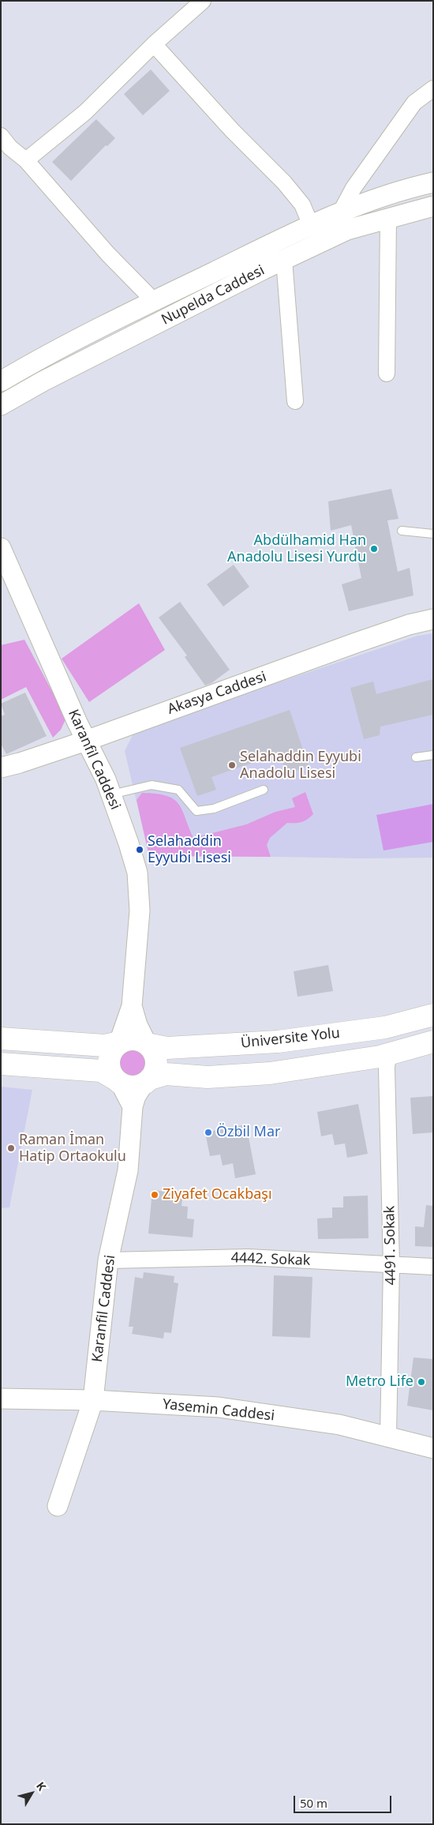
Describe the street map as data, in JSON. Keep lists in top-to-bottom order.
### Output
{
  "streets": {
    "main road": ["Üniversite Yolu"],
    "street": [
      "Nupelda Caddesi",
      "Akasya Caddesi",
      "Karanfil Caddesi",
      "4491. Sokak",
      "4442. Sokak",
      "Yasemin Caddesi"
    ]
  },
  "crossings": [
    ["Akasya Caddesi", "Karanfil Caddesi"],
    ["Karanfil Caddesi", "4442. Sokak"],
    ["Karanfil Caddesi", "Yasemin Caddesi"],
    ["4491. Sokak", "4442. Sokak"],
    ["4491. Sokak", "Yasemin Caddesi"]
  ],
  "places": [
    "Abdülhamid Han Anadolu Lisesi Yurdu",
    "Selahaddin Eyyubi Anadolu Lisesi",
    "Selahaddin Eyyubi Lisesi",
    "Özbil Mar",
    "Raman İman Hatip Ortaokulu",
    "Ziyafet Ocakbaşı",
    "Metro Life"
  ],
  "scale_bar": "50 m",
  "north": "top right"
}
